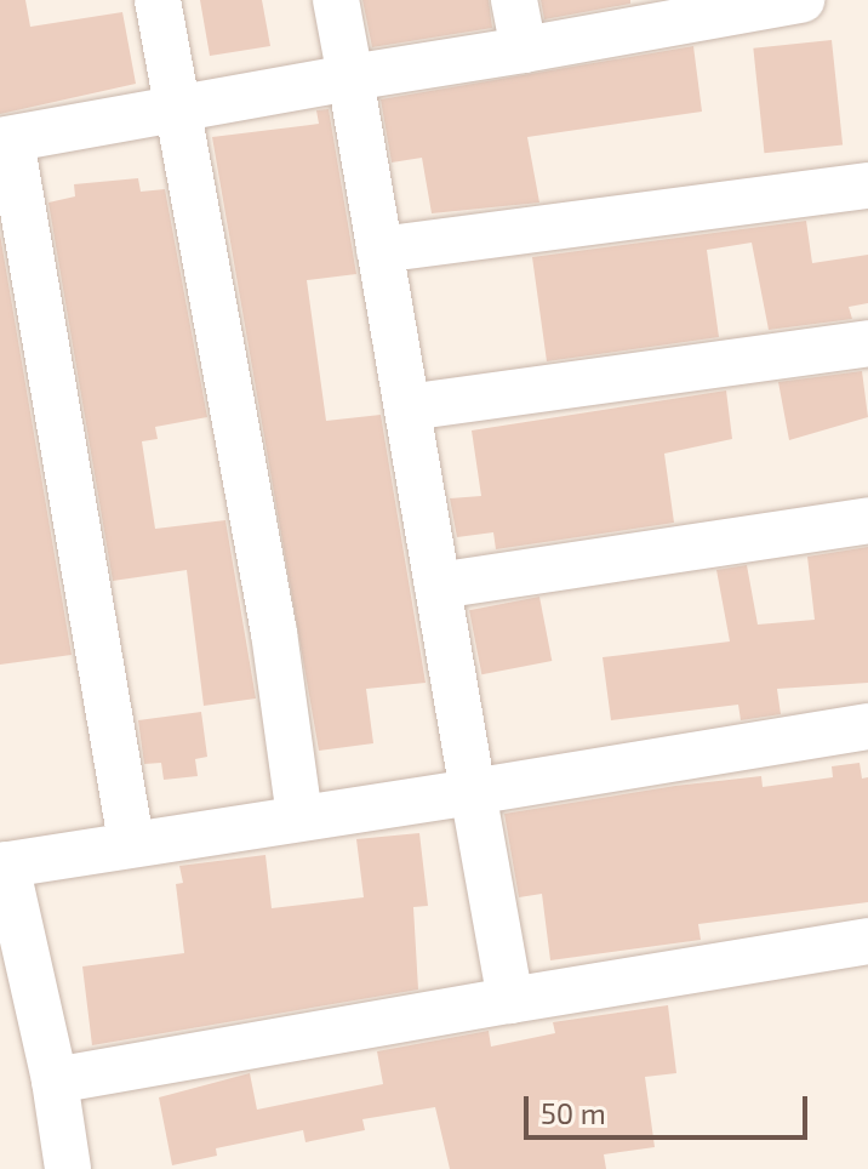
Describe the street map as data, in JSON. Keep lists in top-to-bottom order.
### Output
{
  "scale_bar": "50 m"
}
